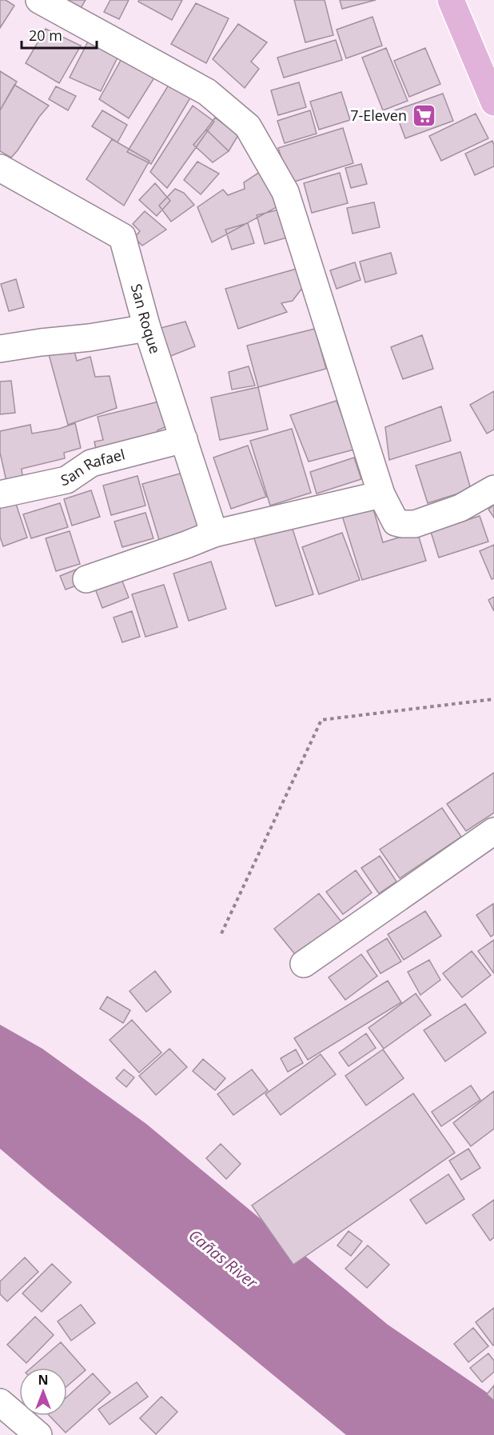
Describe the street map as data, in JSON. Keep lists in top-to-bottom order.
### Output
{
  "streets": {
    "street": ["San Roque", "San Rafael"]
  },
  "crossings": [
    ["San Roque", "San Rafael"]
  ],
  "water": ["Cañas River"],
  "places": {
    "supermarket": ["7-Eleven"]
  },
  "scale_bar": "20 m",
  "north": "top"
}
